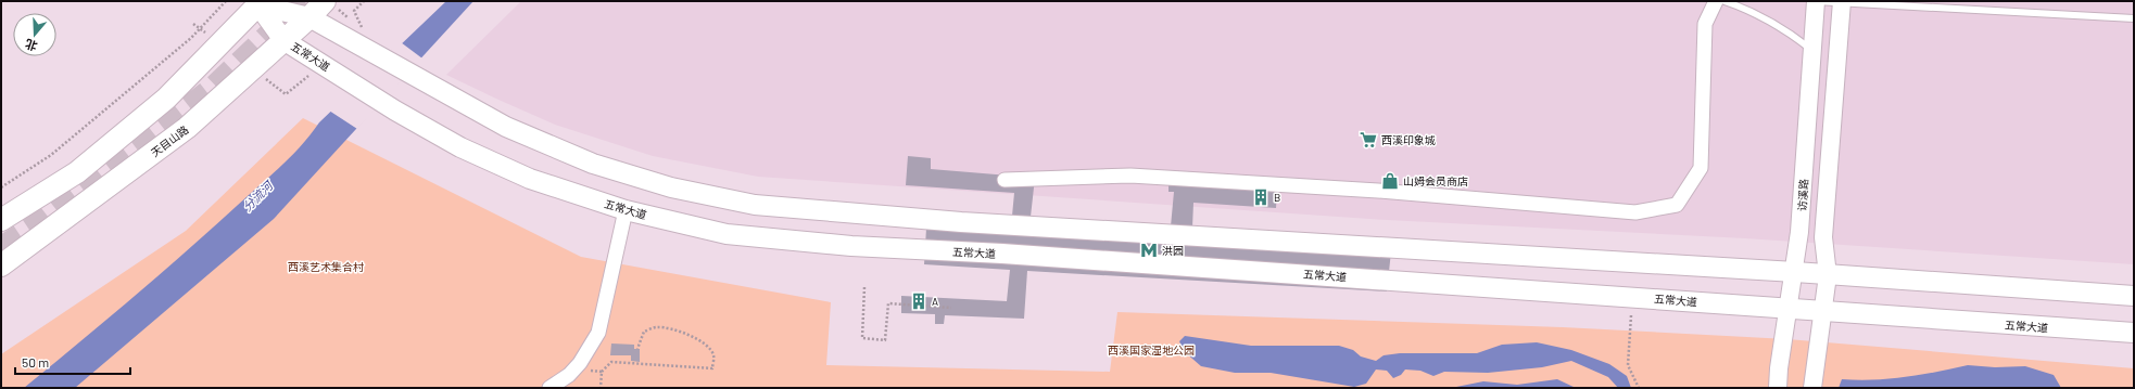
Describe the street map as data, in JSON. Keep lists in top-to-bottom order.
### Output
{
  "streets": {
    "main road": ["五常大道", "天目山路"],
    "street": ["访溪路"]
  },
  "crossings": [
    ["五常大道", "天目山路"],
    ["五常大道", "访溪路"]
  ],
  "water": ["分流河"],
  "parks": ["西溪艺术集合村", "西溪国家湿地公园"],
  "places": {
    "supermarket": ["西溪印象城"],
    "shop": ["山姆会员商店"],
    "building": ["B", "A"],
    "metro station": ["洪园"]
  },
  "scale_bar": "50 m",
  "north": "bottom"
}
